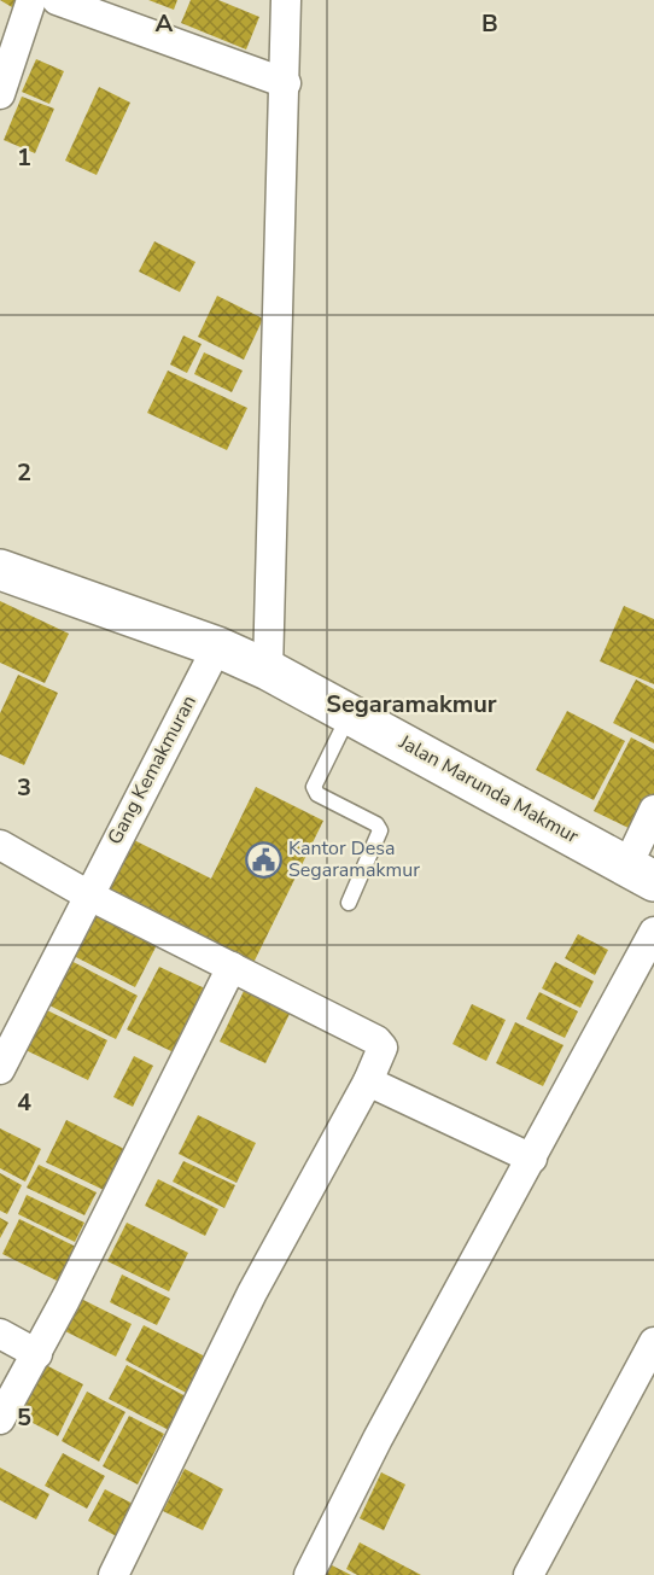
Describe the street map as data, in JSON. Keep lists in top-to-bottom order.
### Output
{
  "streets": {
    "main road": ["Jalan Marunda Makmur"],
    "street": ["Gang Kemakmuran"]
  },
  "crossings": [
    ["Gang Kemakmuran", "Jalan Marunda Makmur"]
  ],
  "districts": ["Segaramakmur"],
  "places": {
    "public building": ["Kantor Desa Segaramakmur"]
  },
  "grid": {
    "columns": ["A", "B"],
    "rows": [
      "1",
      "2",
      "3",
      "4",
      "5"
    ]
  }
}
